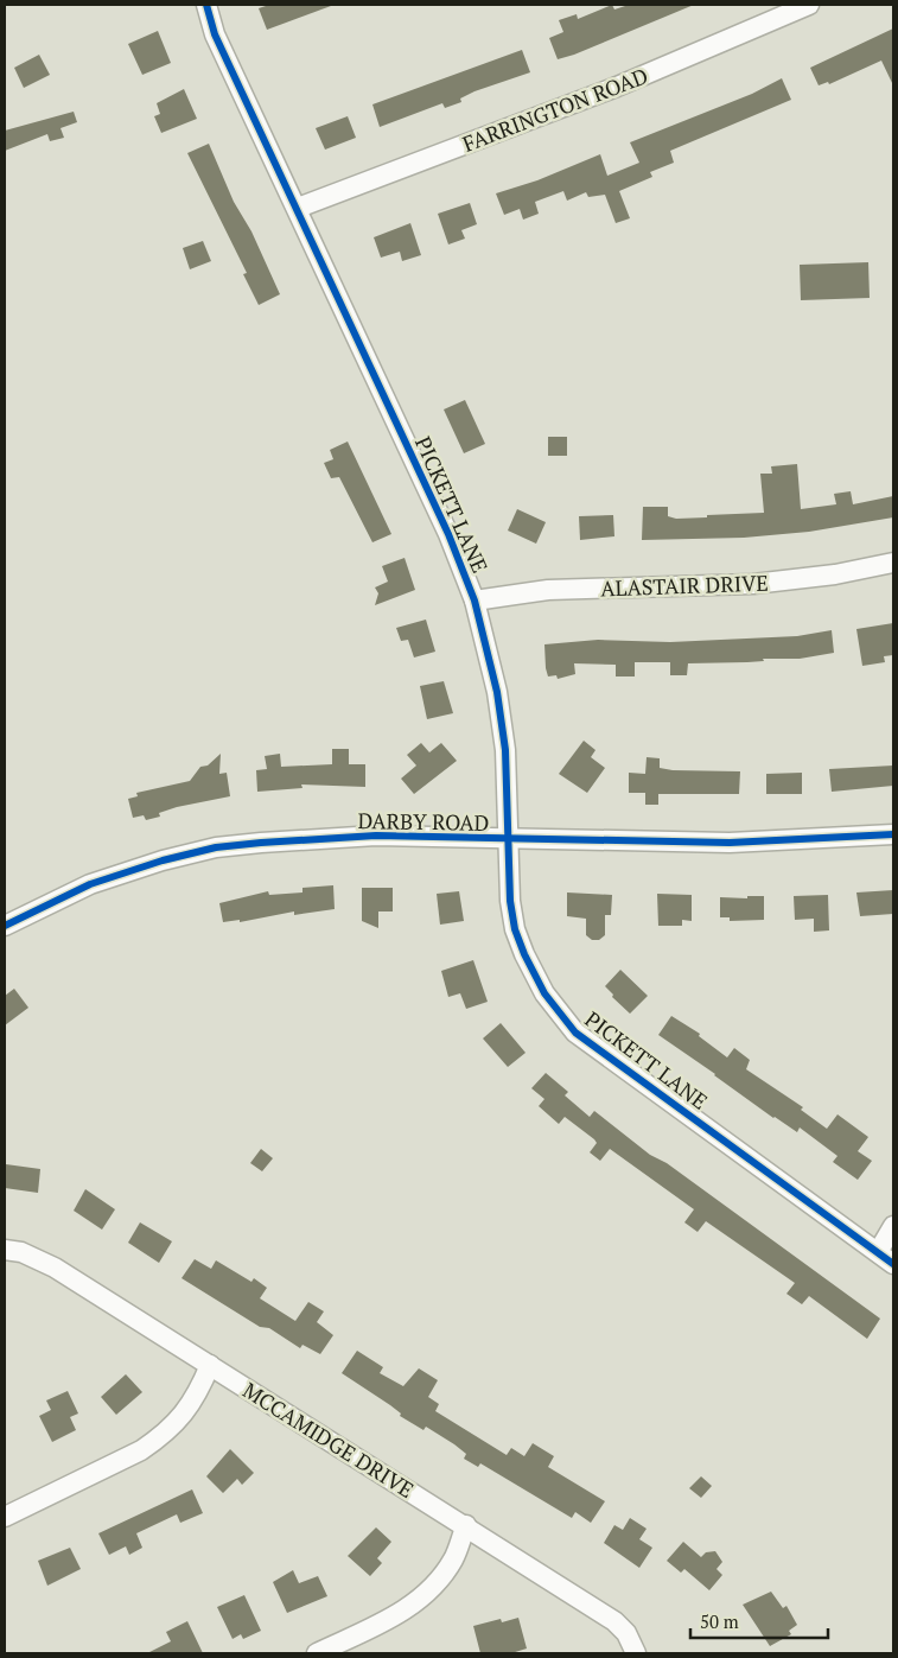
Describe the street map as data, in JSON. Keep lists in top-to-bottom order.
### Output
{
  "streets": {
    "street": [
      "FARRINGTON ROAD",
      "PICKETT LANE",
      "ALASTAIR DRIVE",
      "DARBY ROAD",
      "MCCAMIDGE DRIVE"
    ]
  },
  "crossings": [
    ["FARRINGTON ROAD", "PICKETT LANE"],
    ["PICKETT LANE", "ALASTAIR DRIVE"],
    ["PICKETT LANE", "DARBY ROAD"]
  ],
  "scale_bar": "50 m"
}
